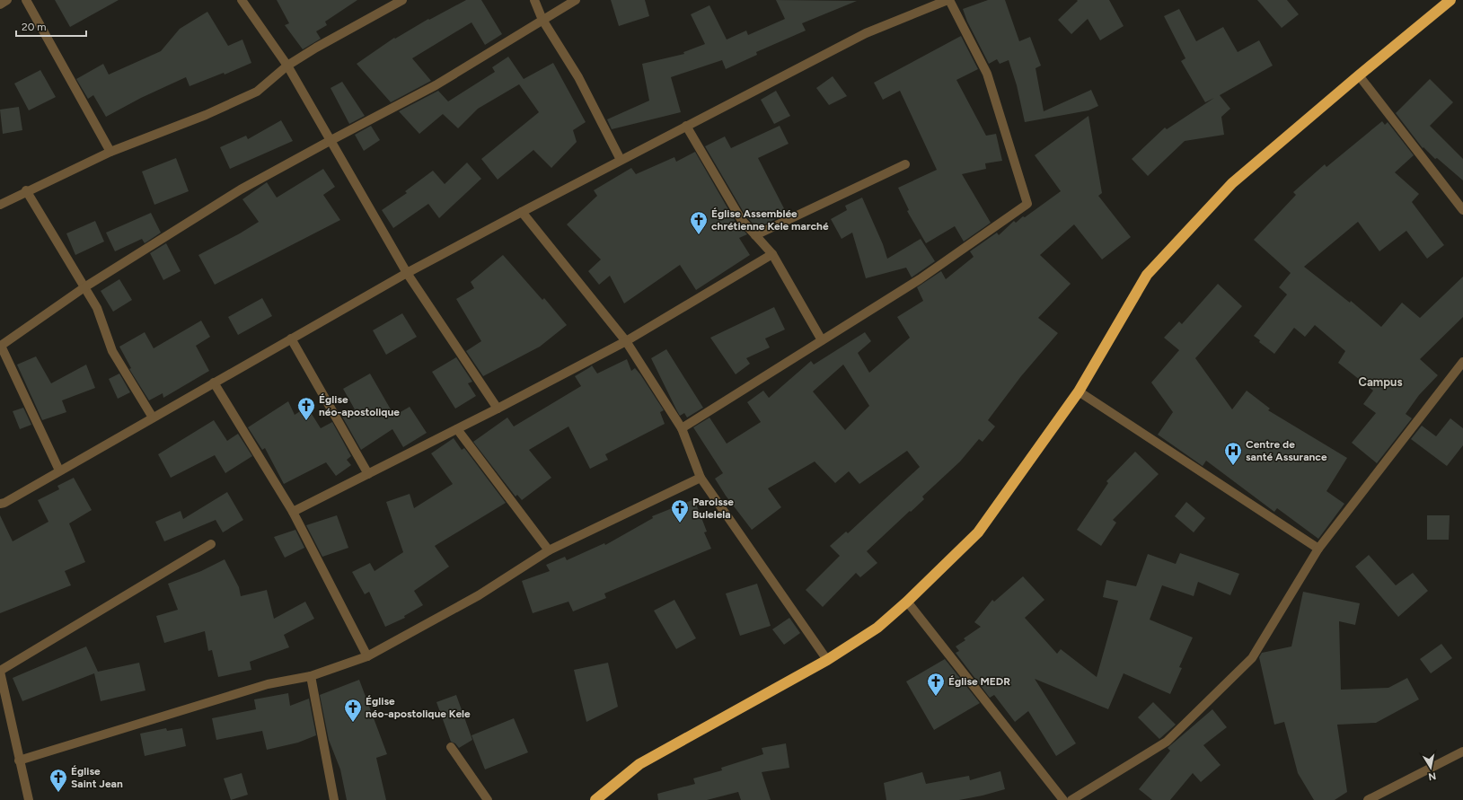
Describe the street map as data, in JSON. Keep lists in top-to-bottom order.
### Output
{
  "districts": ["Campus"],
  "places": {
    "church": [
      "Église Assemblée chrétienne Kele marché",
      "Église néo-apostolique",
      "Paroisse Bulelela",
      "Église MEDR",
      "Église néo-apostolique Kele",
      "Église Saint Jean"
    ],
    "hospital": ["Centre de santé Assurance"]
  },
  "scale_bar": "20 m",
  "north": "bottom"
}
